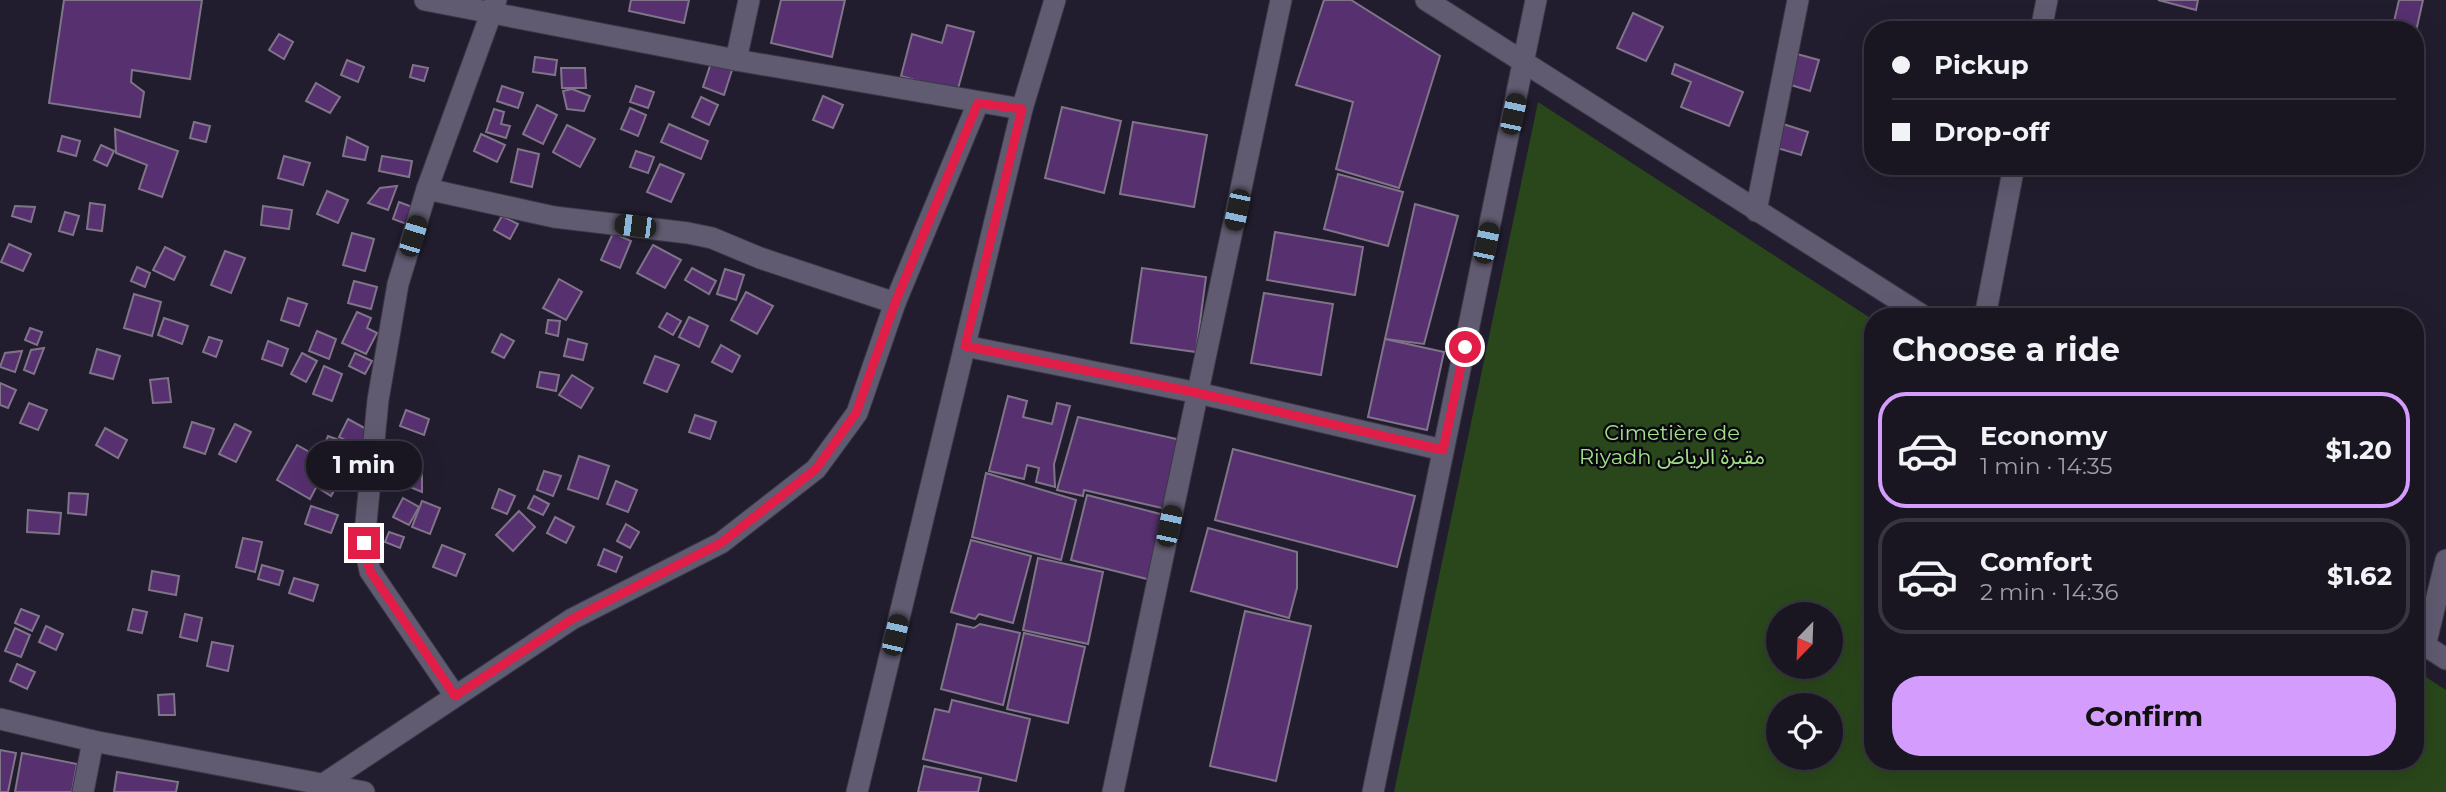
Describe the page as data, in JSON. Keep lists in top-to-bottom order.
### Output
{
  "parks": ["Cimetière de Riyadh مقبرة الرياض"],
  "north": "bottom left",
  "page": {
    "banner": ["Pickup", "Drop-off"],
    "heading": "Choose a ride",
    "list": [
      {
        "name": "Economy",
        "note": "1 min · 14:35",
        "value": "$1.20"
      },
      {
        "name": "Comfort",
        "note": "2 min · 14:36",
        "value": "$1.62"
      }
    ],
    "bubble": "1 min",
    "buttons": "Confirm"
  }
}
